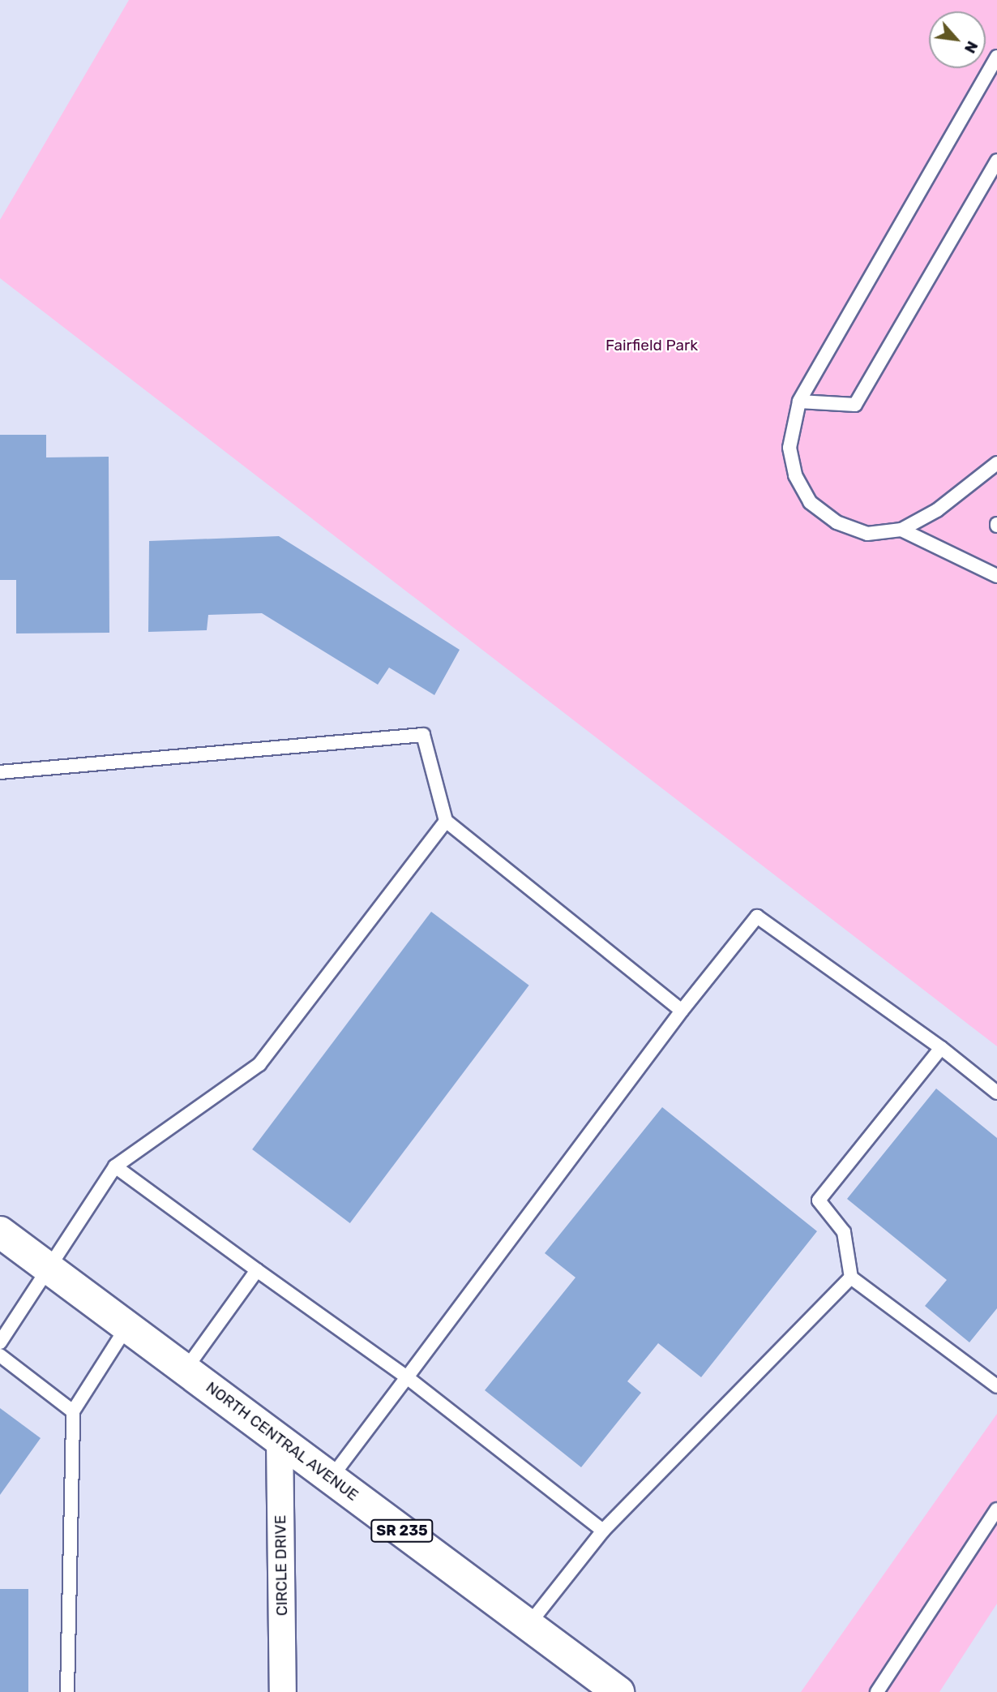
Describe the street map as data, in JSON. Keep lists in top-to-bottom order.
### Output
{
  "streets": {
    "main road": ["NORTH CENTRAL AVENUE", "SR 235"],
    "street": ["CIRCLE DRIVE"]
  },
  "crossings": [
    ["NORTH CENTRAL AVENUE", "CIRCLE DRIVE"]
  ],
  "parks": ["Fairfield Park"],
  "north": "bottom right"
}
